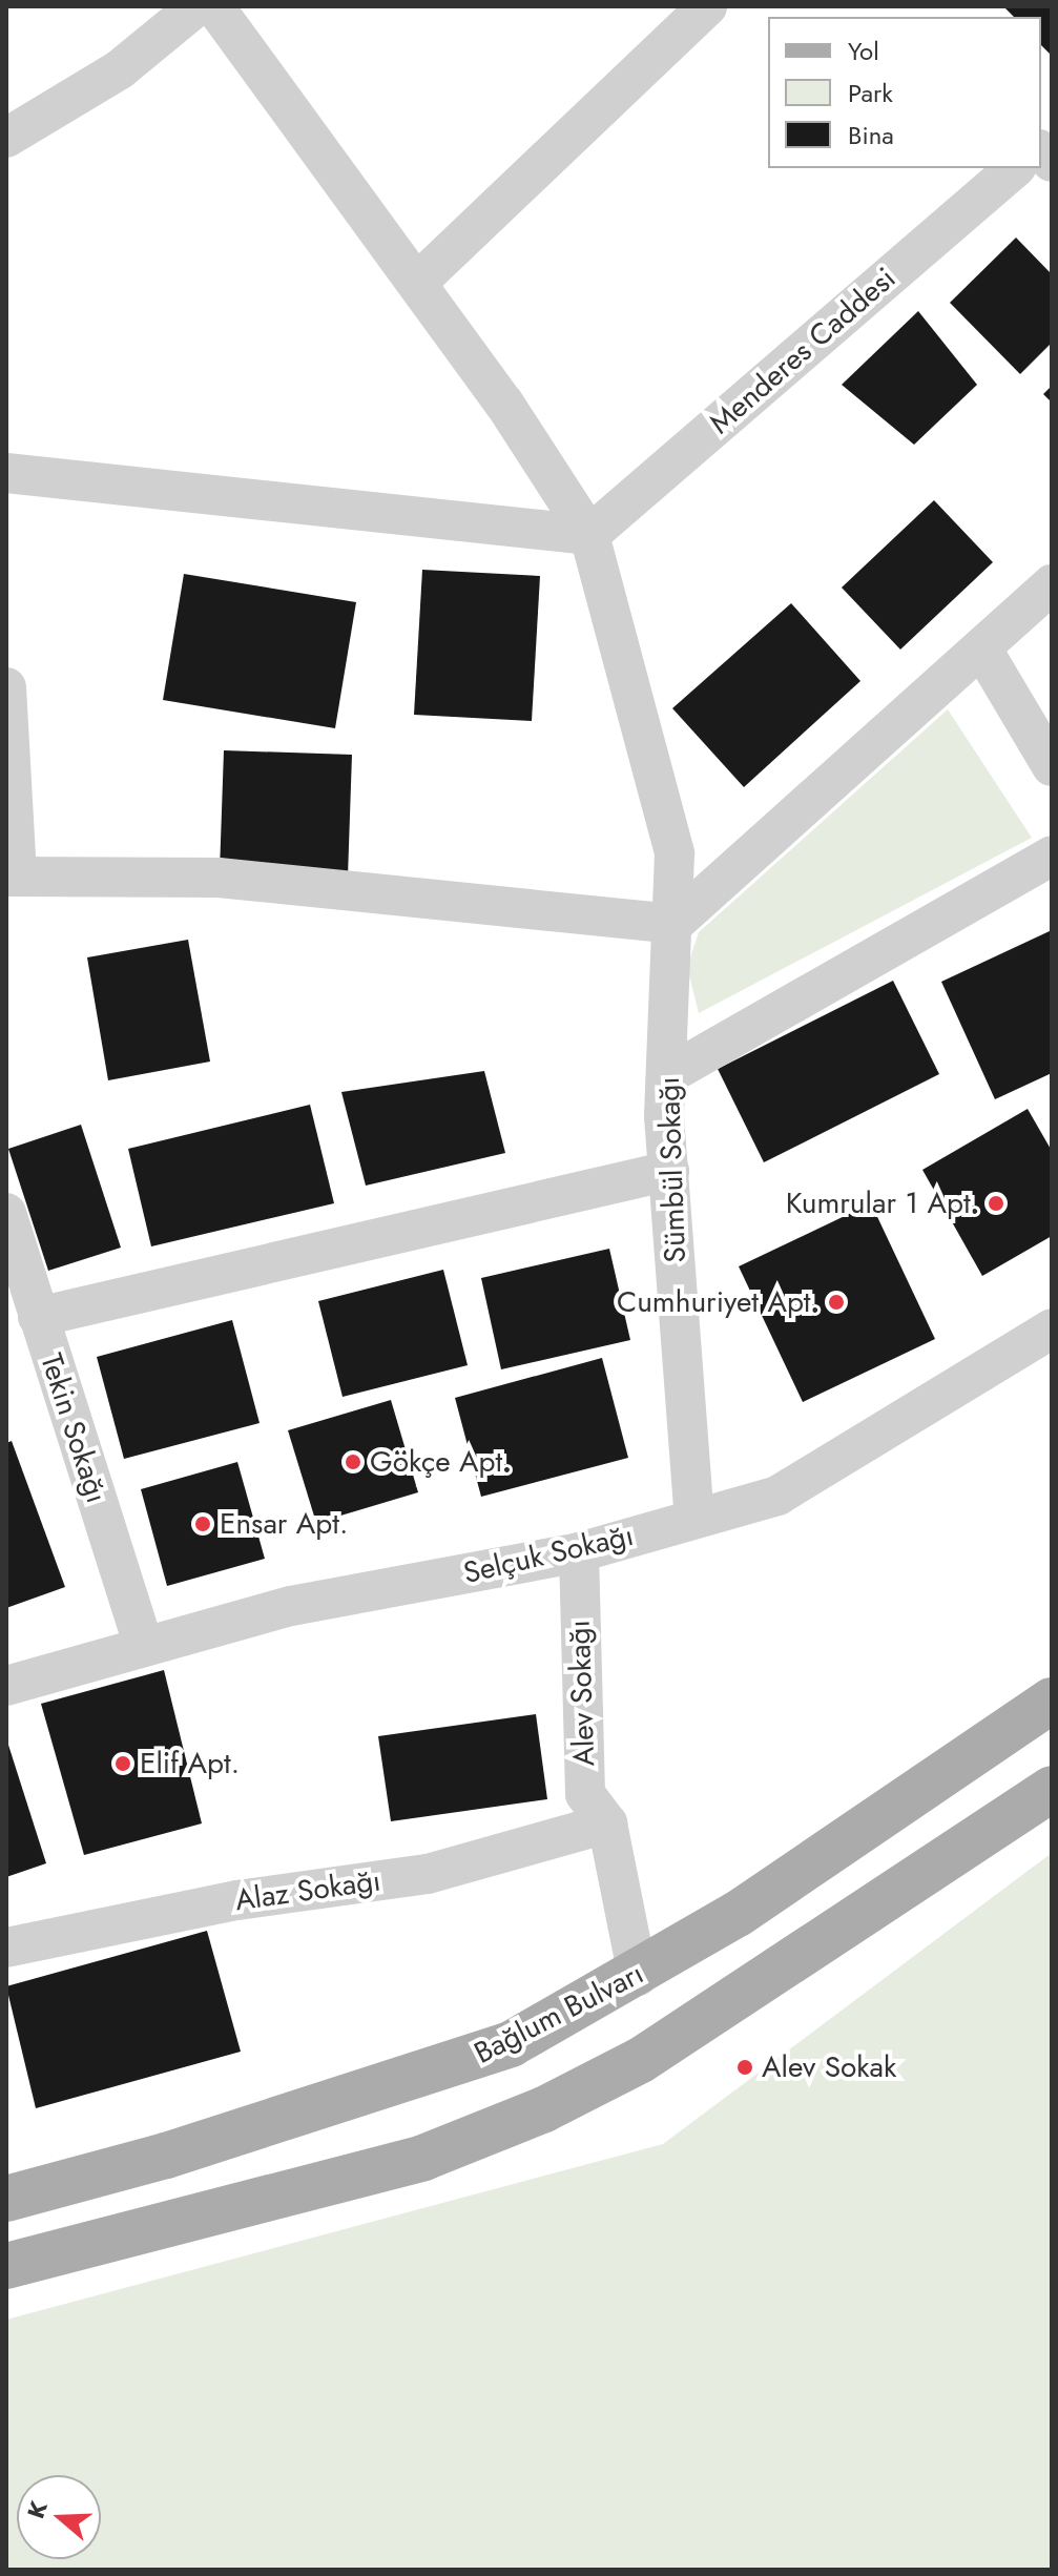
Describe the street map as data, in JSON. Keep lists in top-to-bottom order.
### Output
{
  "streets": {
    "main road": ["Bağlum Bulvarı"],
    "street": [
      "Menderes Caddesi",
      "Sümbül Sokağı",
      "Tekin Sokağı",
      "Selçuk Sokağı",
      "Alev Sokağı",
      "Alaz Sokağı"
    ]
  },
  "crossings": [
    ["Menderes Caddesi", "Sümbül Sokağı"],
    ["Sümbül Sokağı", "Selçuk Sokağı"],
    ["Tekin Sokağı", "Selçuk Sokağı"],
    ["Selçuk Sokağı", "Alev Sokağı"],
    ["Alev Sokağı", "Alaz Sokağı"],
    ["Alev Sokağı", "Bağlum Bulvarı"]
  ],
  "places": [
    "Kumrular 1 Apt.",
    "Cumhuriyet Apt.",
    "Gökçe Apt.",
    "Ensar Apt.",
    "Elif Apt.",
    "Alev Sokak"
  ],
  "legend": ["Yol", "Park", "Bina"],
  "north": "left"
}
